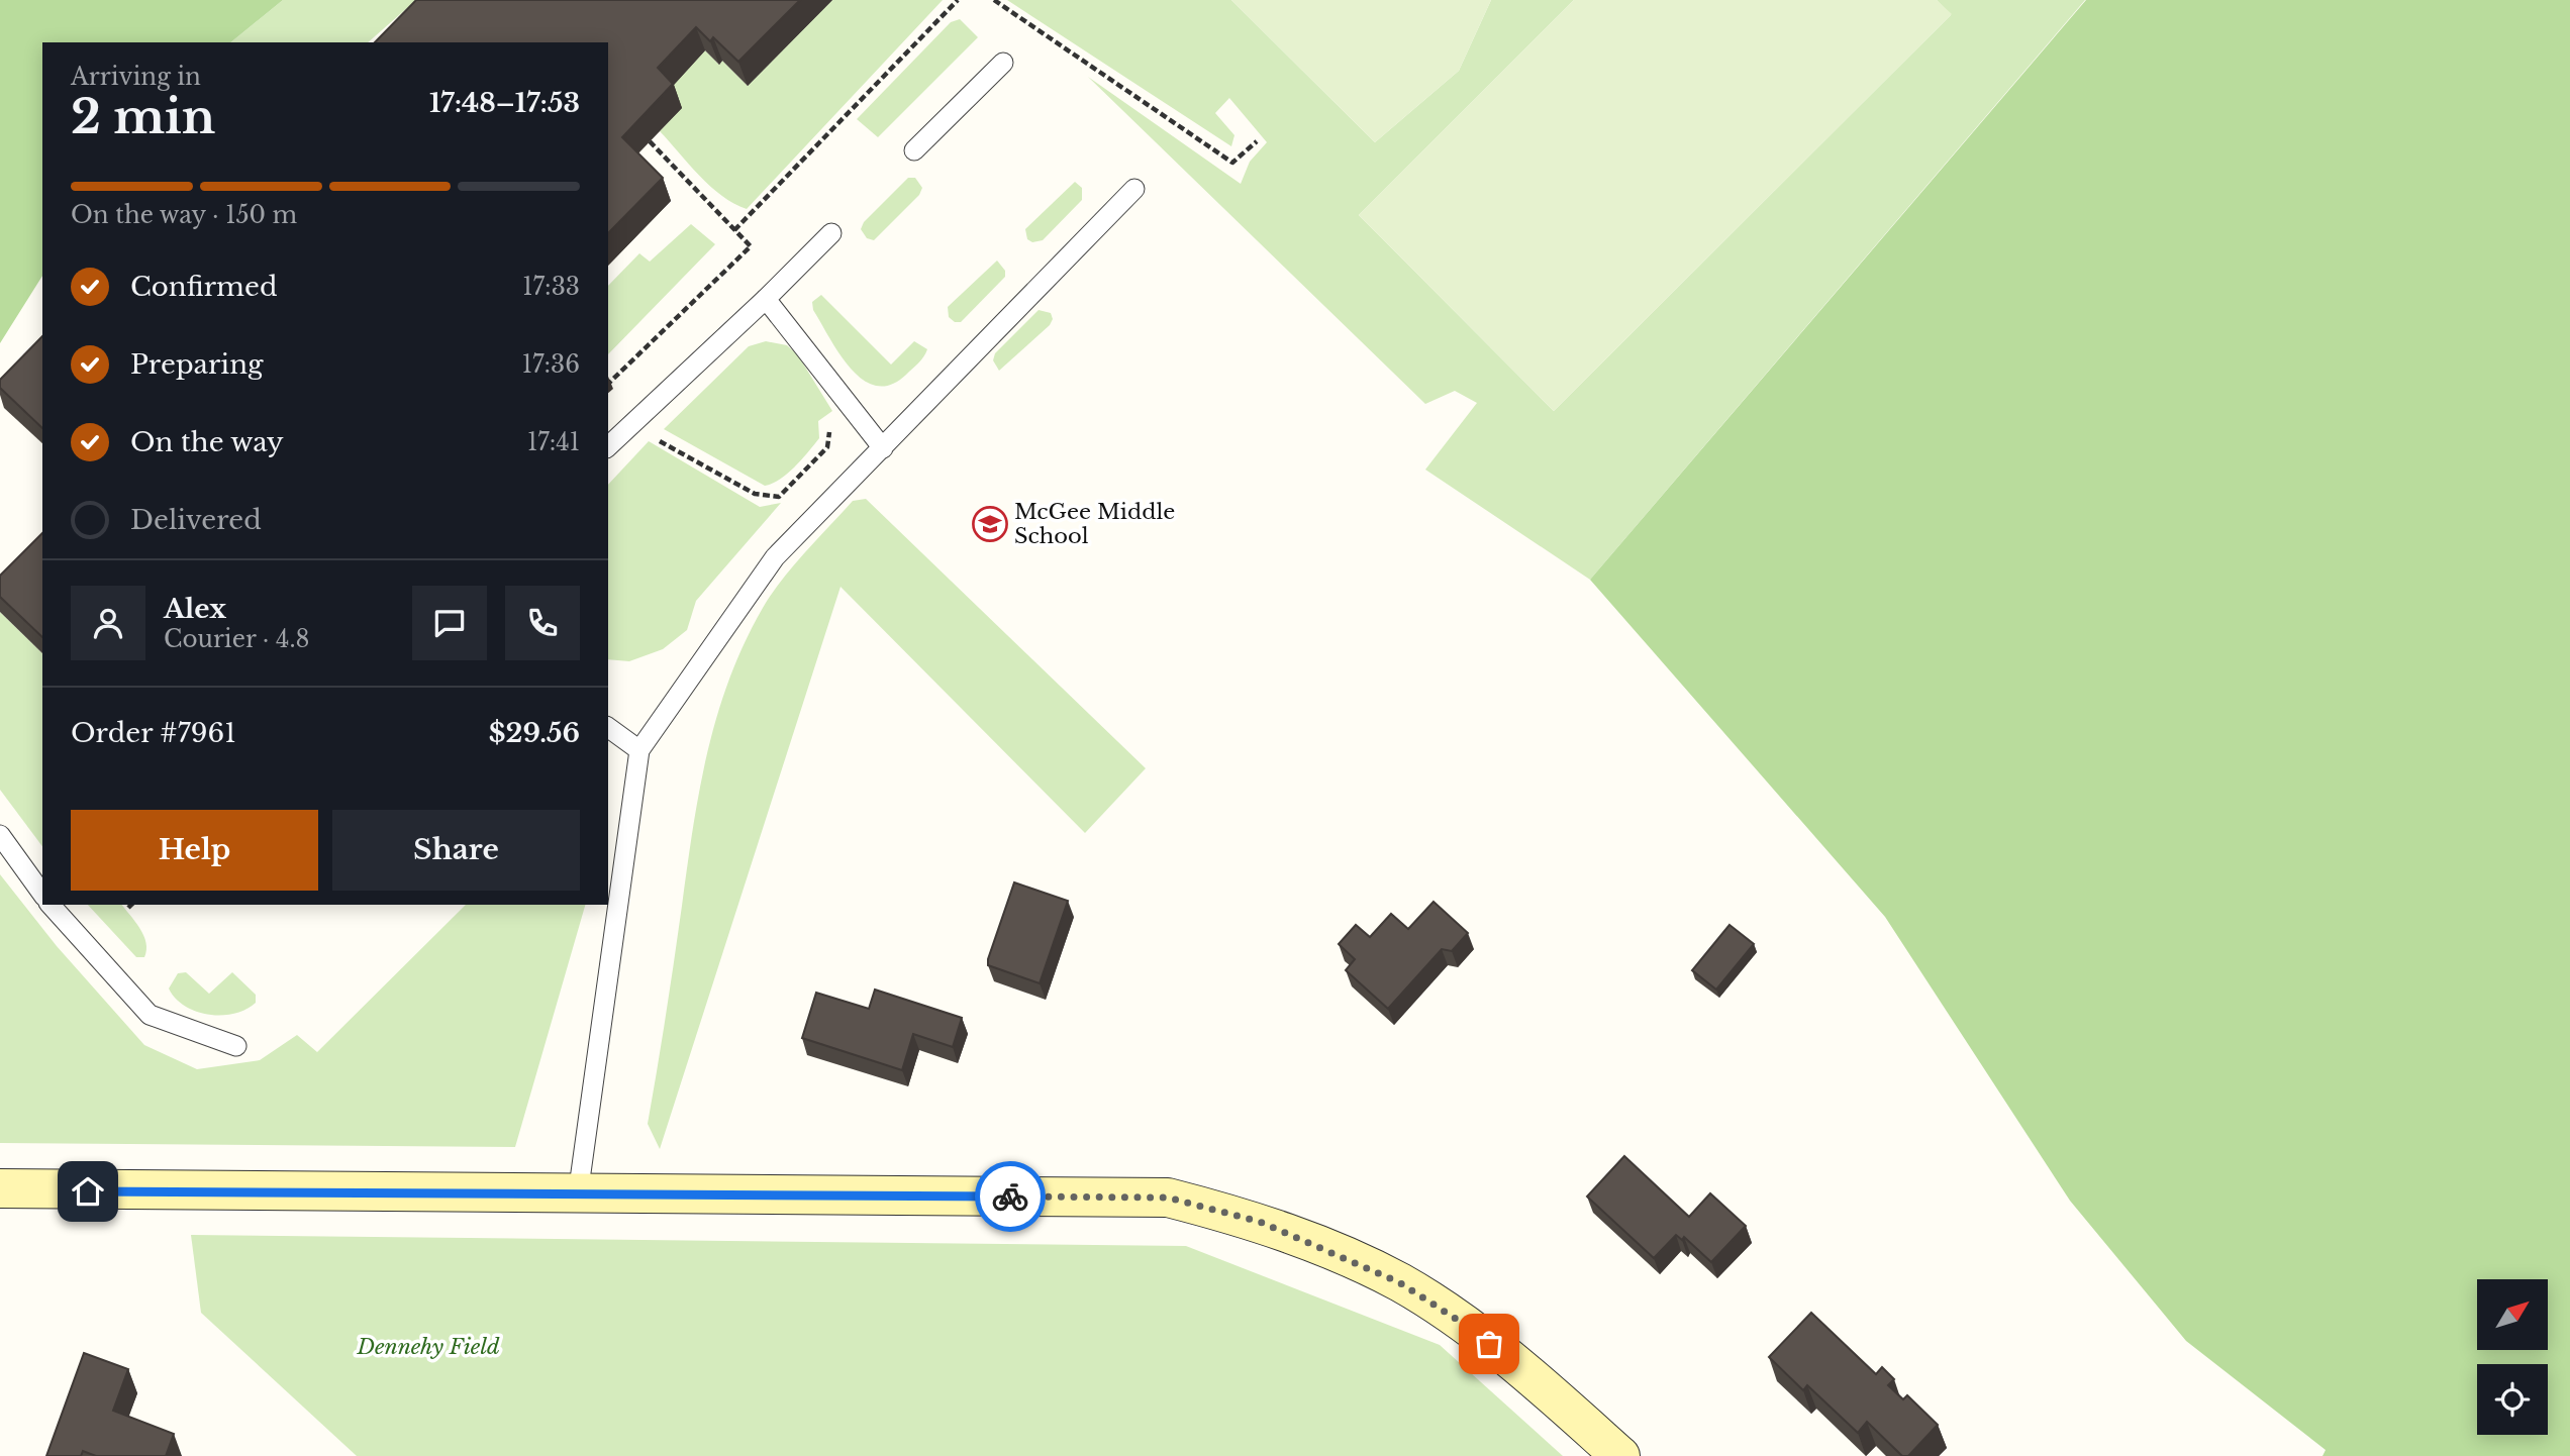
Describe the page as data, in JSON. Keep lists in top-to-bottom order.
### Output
{
  "parks": ["Dennehy Field"],
  "places": {
    "school or university": ["McGee Middle School"]
  },
  "north": "top right",
  "page": {
    "heading": ["2 min", "Arriving in", "17:48–17:53"],
    "panel": [
      "Alex",
      "Courier · 4.8",
      "Order #7961",
      "$29.56"
    ],
    "bar": "On the way · 150 m",
    "list": [
      ["Confirmed", "17:33"],
      ["Preparing", "17:36"],
      ["On the way", "17:41"],
      "Delivered"
    ],
    "buttons": ["Help", "Share"]
  }
}
